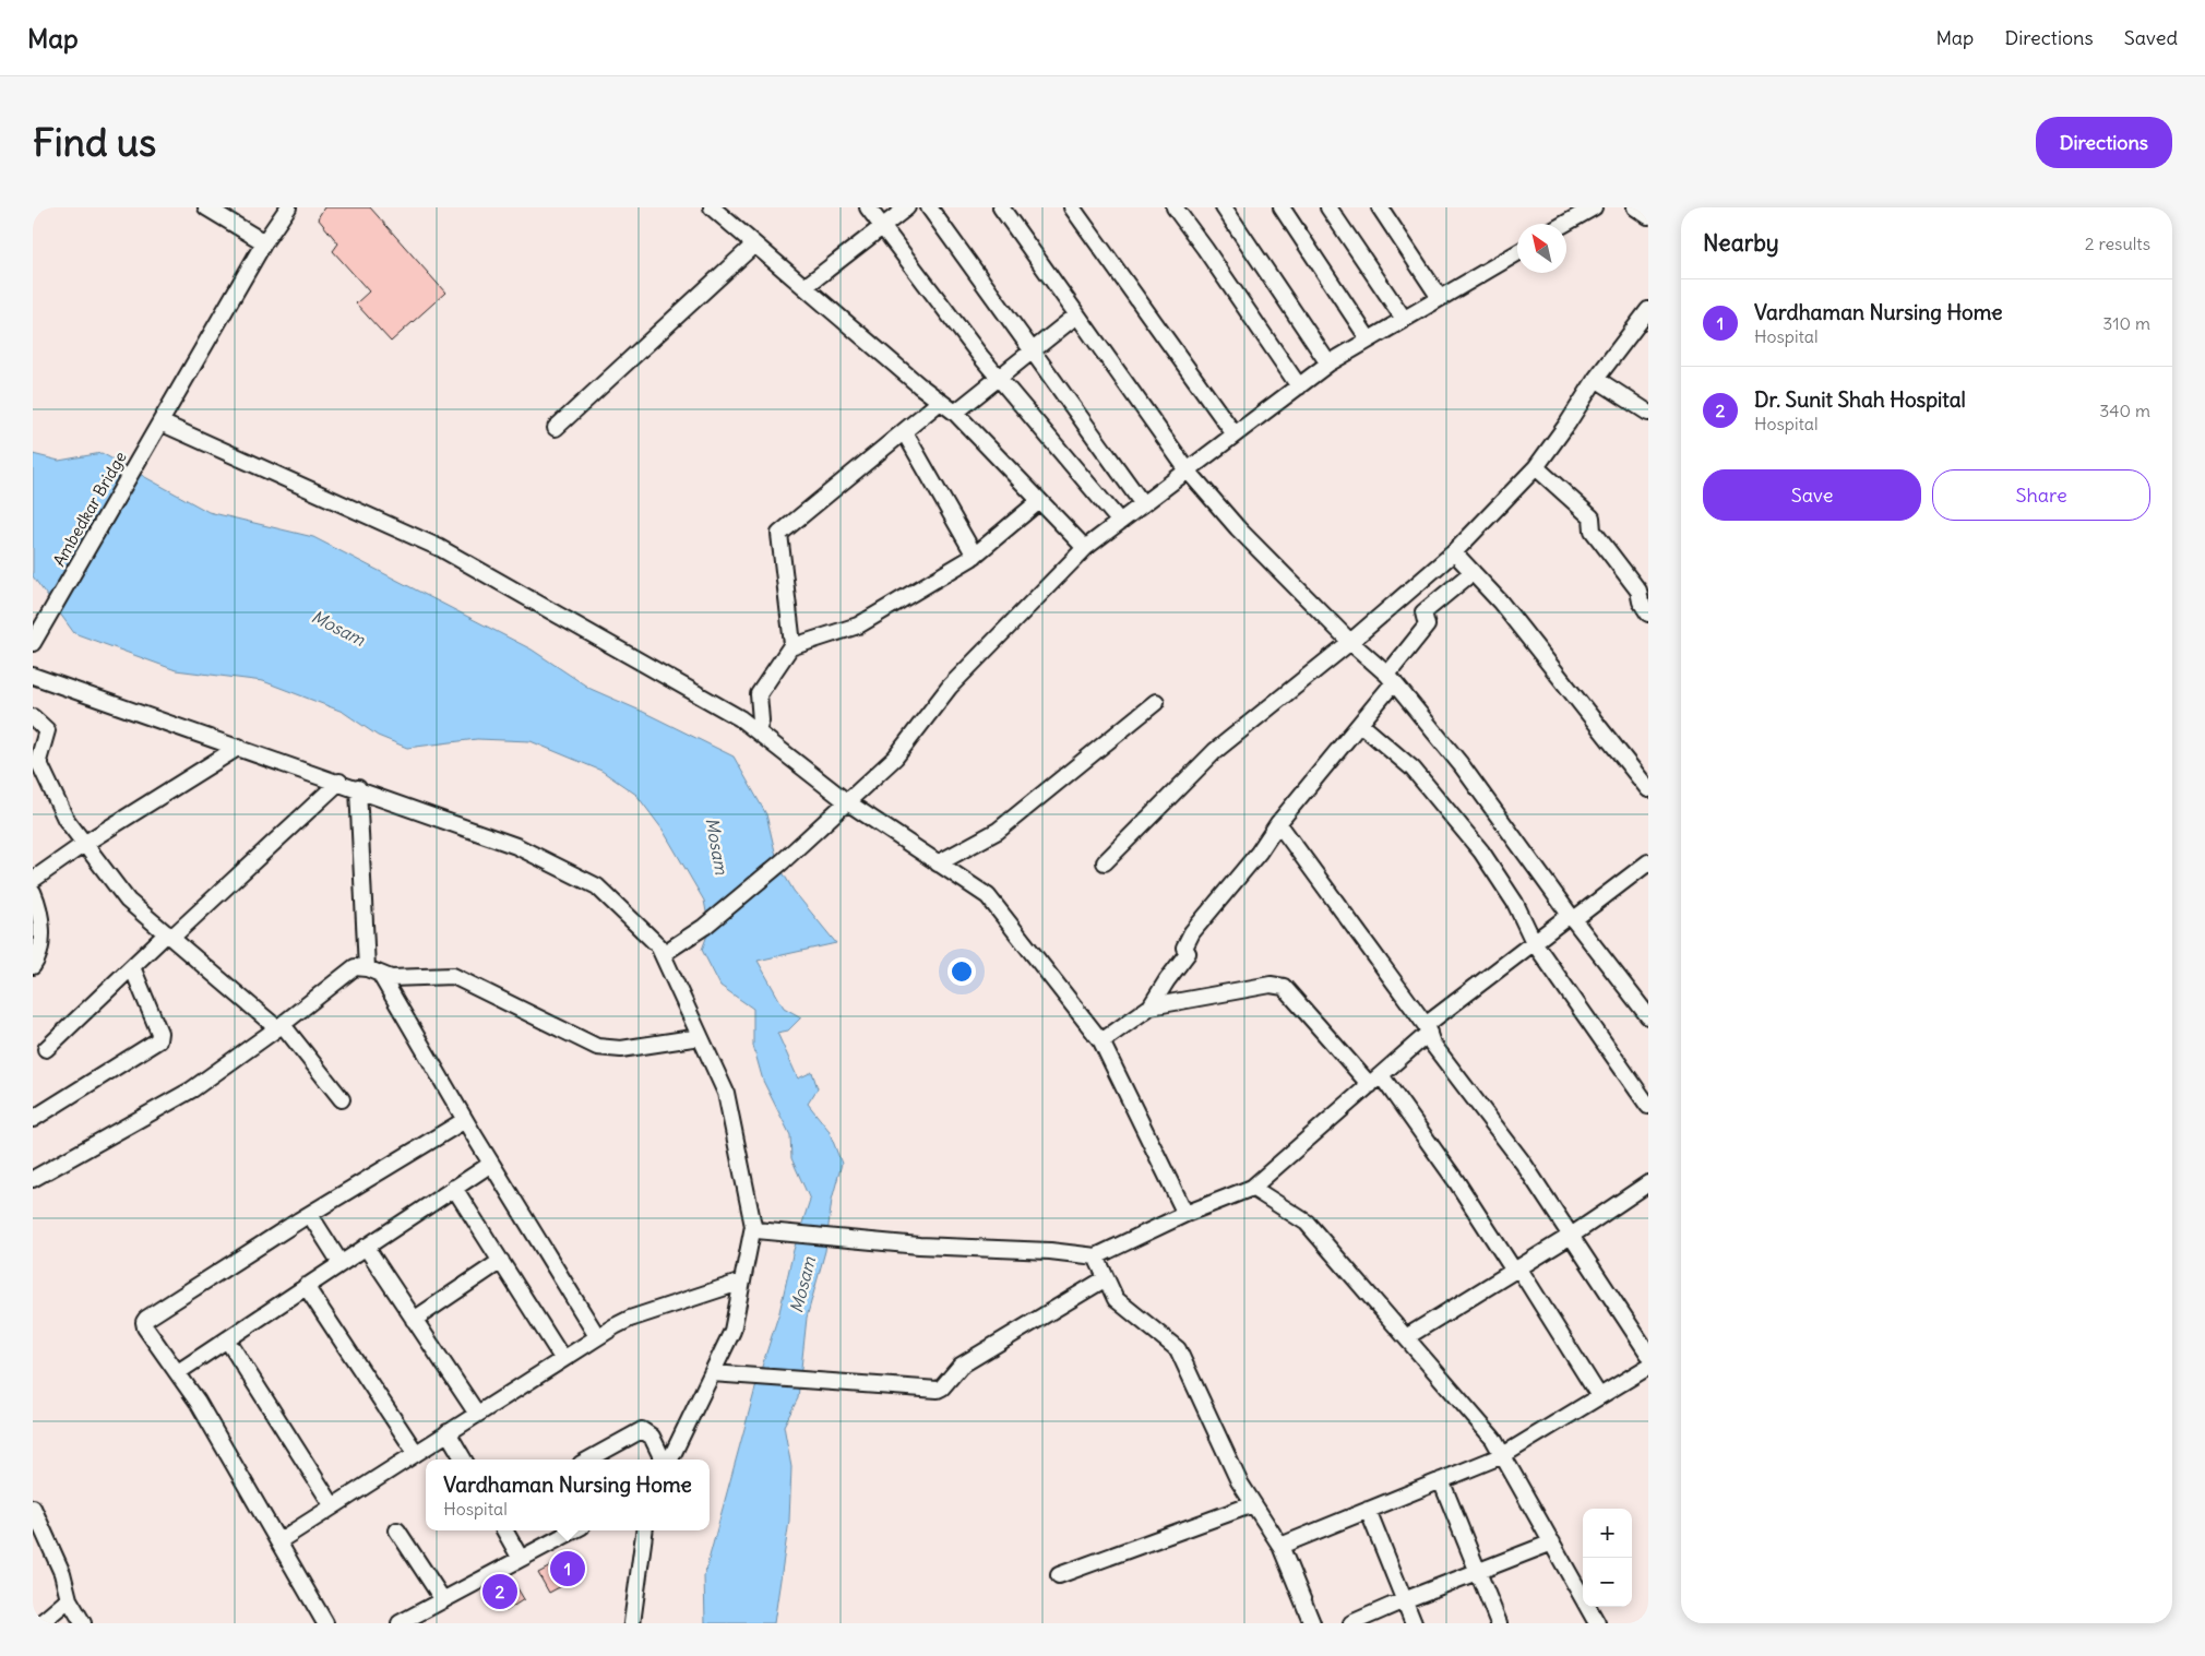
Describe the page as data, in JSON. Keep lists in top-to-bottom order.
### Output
{
  "streets": {
    "street": ["Ambedkar Bridge"]
  },
  "water": ["Mosam"],
  "north": "top left",
  "page": {
    "header": "Map",
    "nav": ["Map", "Directions", "Saved"],
    "buttons": [
      "Directions",
      ["Save", "Share"]
    ],
    "title": "Find us",
    "heading": ["Nearby", "2 results"],
    "list": [
      {
        "mark": "1",
        "name": "Vardhaman Nursing Home",
        "note": "Hospital",
        "value": "310 m"
      },
      {
        "mark": "2",
        "name": "Dr. Sunit Shah Hospital",
        "note": "Hospital",
        "value": "340 m"
      }
    ],
    "popup": ["Vardhaman Nursing Home", "Hospital"],
    "map_buttons": ["+", "−"],
    "pins": ["1", "2"]
  }
}
